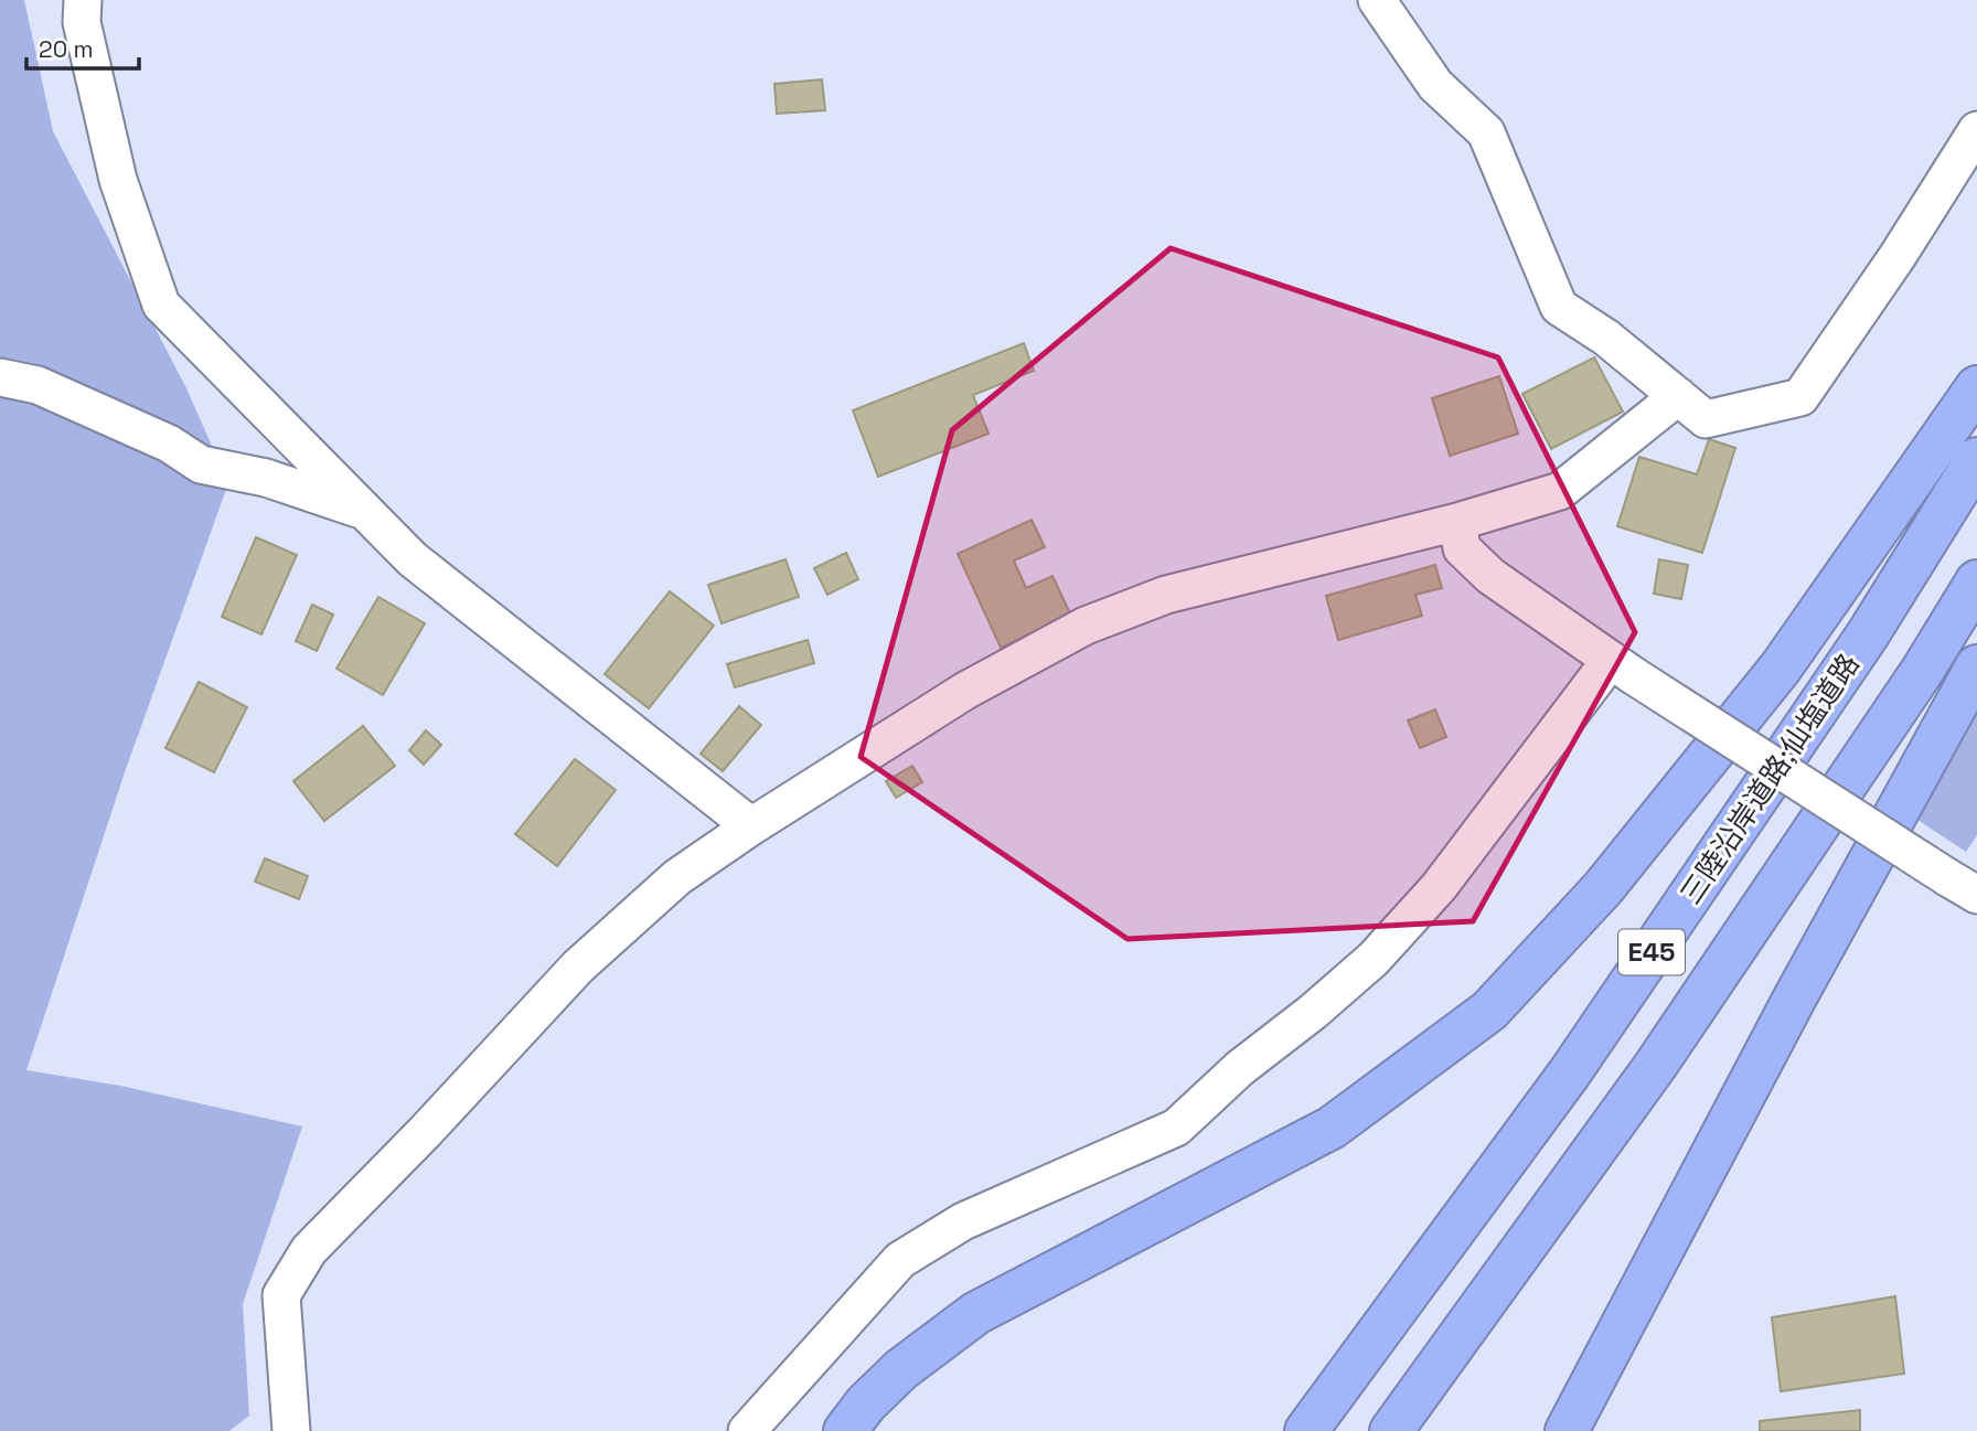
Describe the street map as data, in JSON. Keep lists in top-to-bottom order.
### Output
{
  "streets": {
    "highway": ["三陸沿岸道路;仙塩道路", "E45"]
  },
  "scale_bar": "20 m"
}
